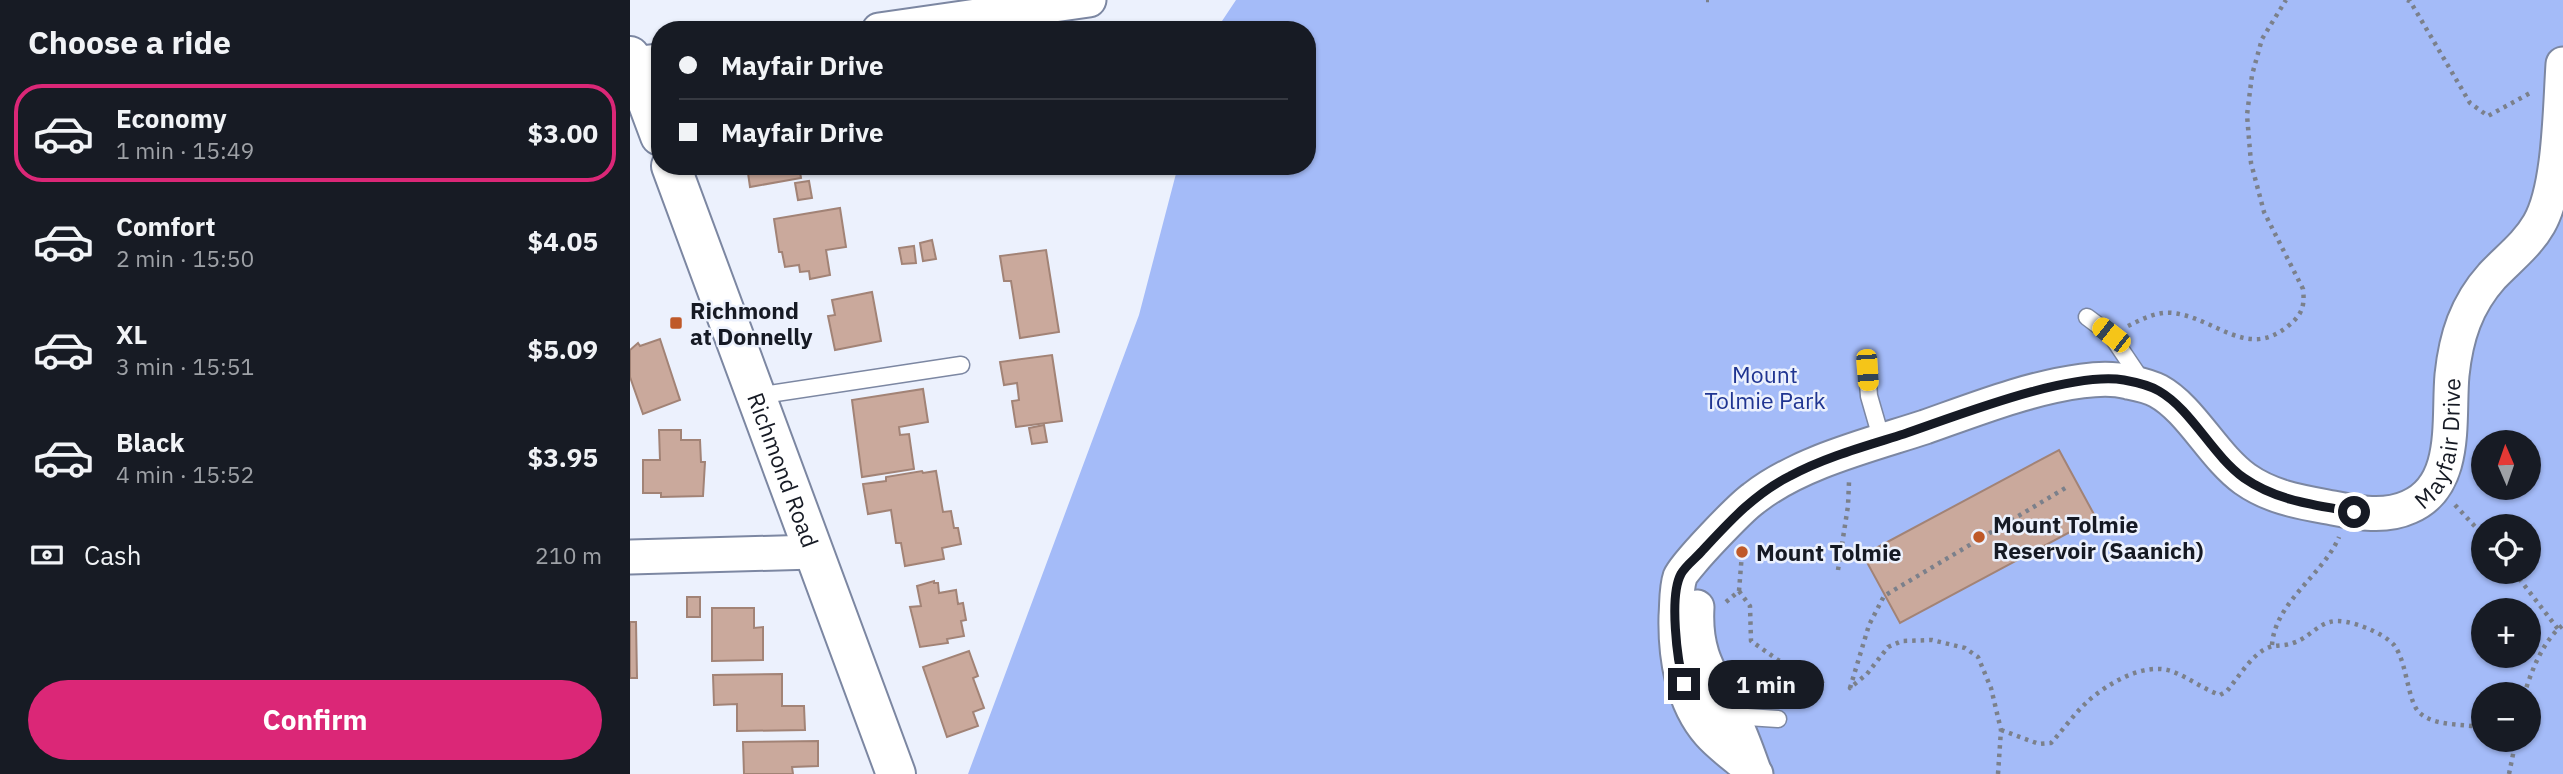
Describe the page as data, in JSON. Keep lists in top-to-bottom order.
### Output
{
  "streets": {
    "main road": ["Richmond Road"],
    "street": ["Mayfair Drive"]
  },
  "parks": ["Mount Tolmie Park"],
  "places": {
    "transit": ["Richmond at Donnelly"],
    "other": ["Mount Tolmie Reservoir (Saanich)", "Mount Tolmie"]
  },
  "north": "top",
  "page": {
    "heading": "Choose a ride",
    "banner": ["Mayfair Drive", "Mayfair Drive"],
    "list": [
      {
        "name": "Economy",
        "note": "1 min · 15:49",
        "value": "$3.00"
      },
      {
        "name": "Comfort",
        "note": "2 min · 15:50",
        "value": "$4.05"
      },
      {
        "name": "XL",
        "note": "3 min · 15:51",
        "value": "$5.09"
      },
      {
        "name": "Black",
        "note": "4 min · 15:52",
        "value": "$3.95"
      }
    ],
    "map_buttons": ["+", "−"],
    "pay": ["Cash", "210 m"],
    "bubble": "1 min",
    "buttons": "Confirm"
  }
}
